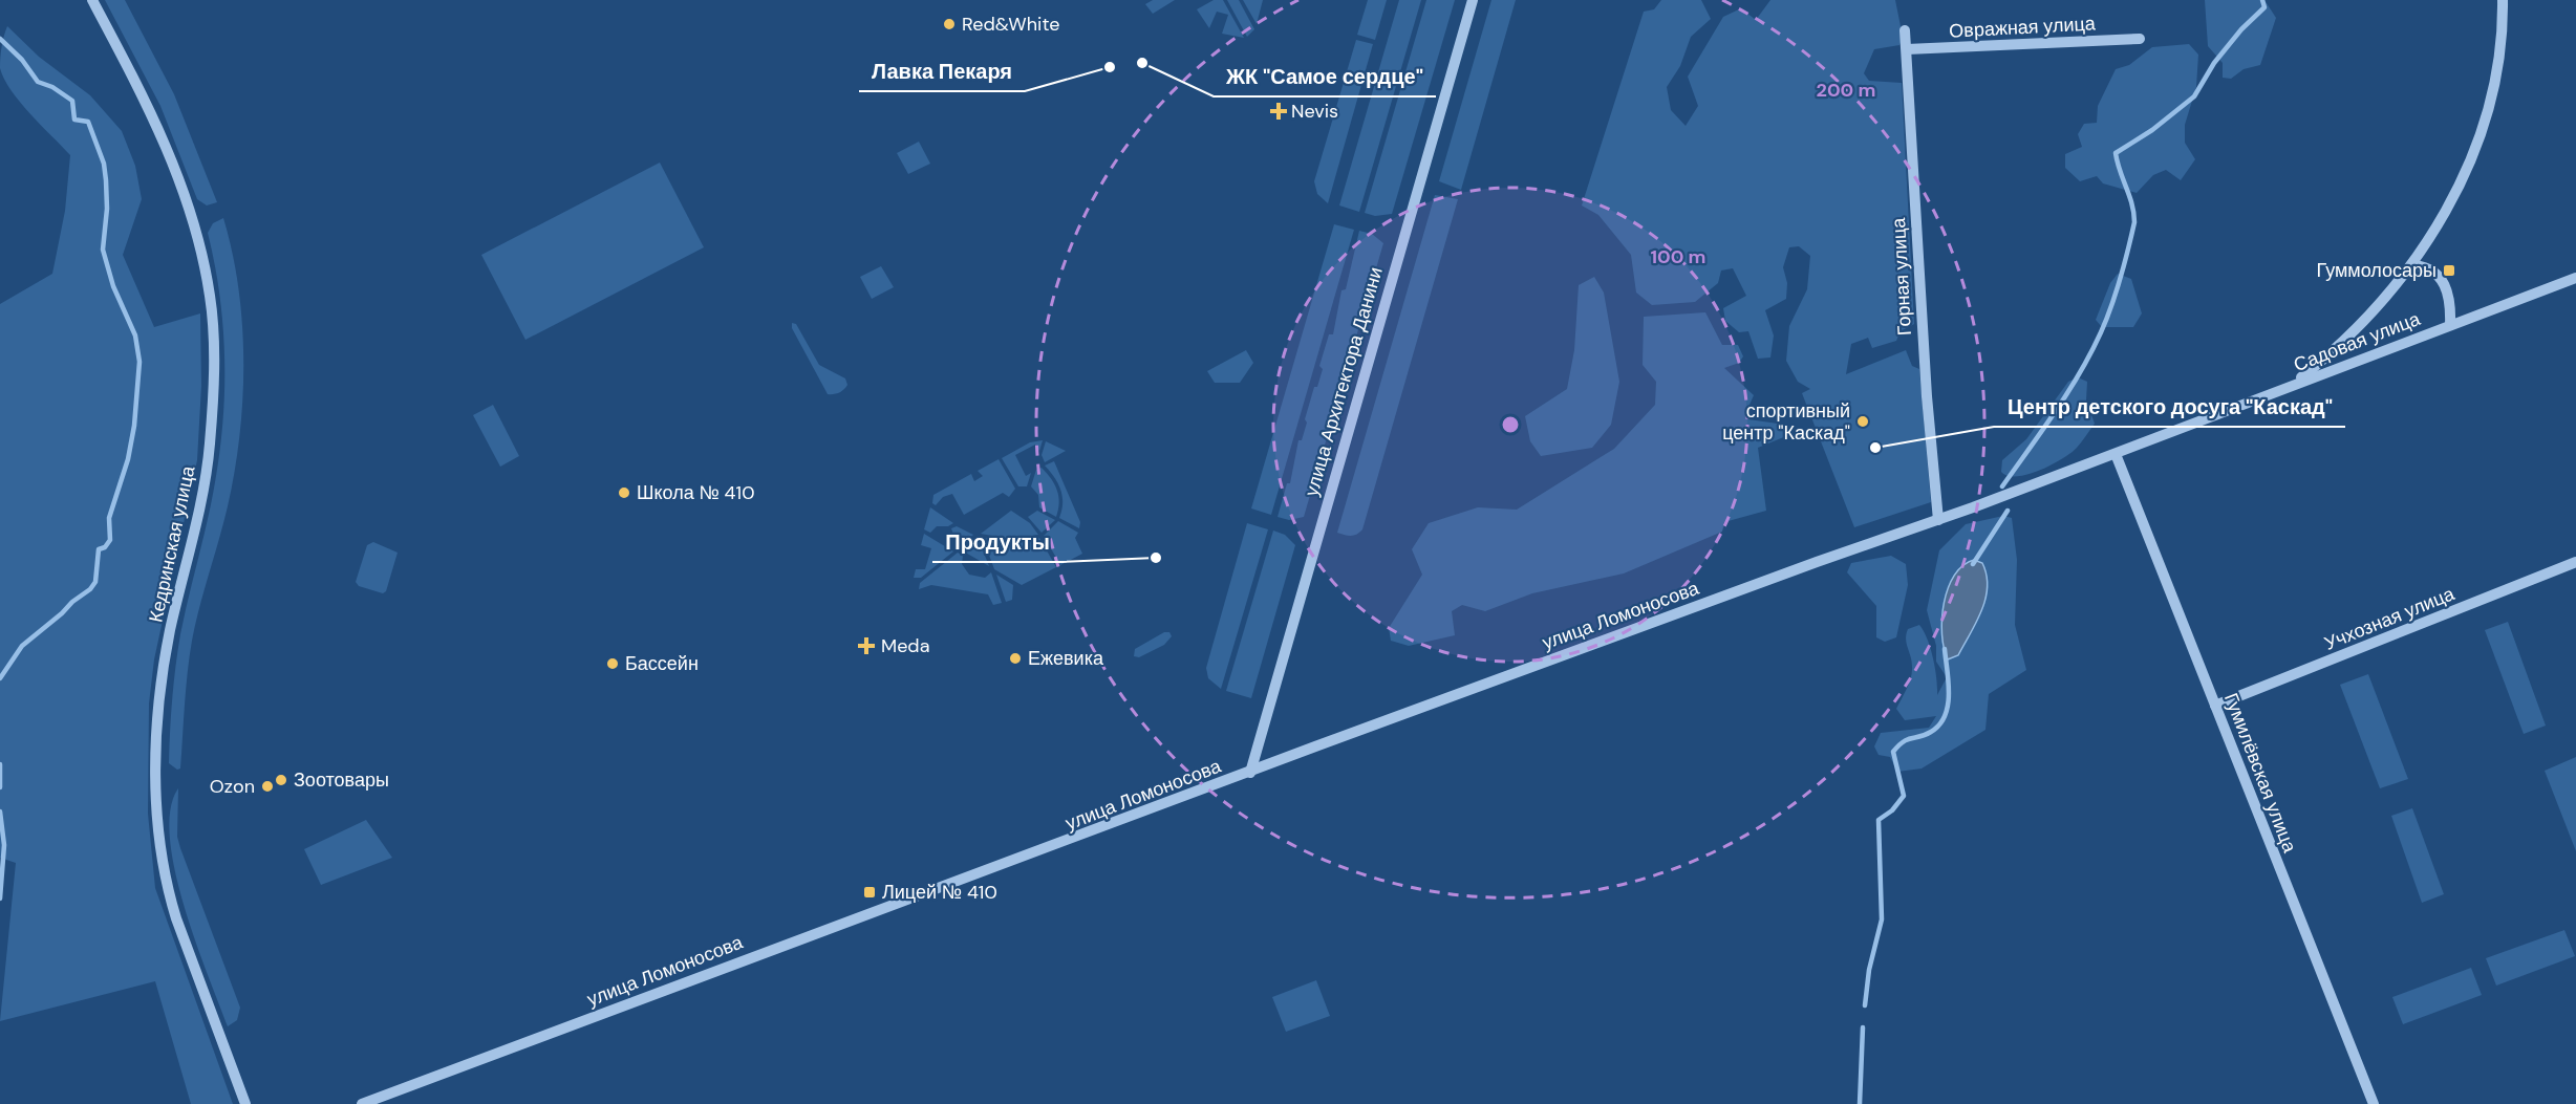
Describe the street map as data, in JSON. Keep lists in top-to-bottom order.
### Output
{
  "streets": {
    "street": [
      "Овражная улица",
      "Горная улица",
      "Садовая улица",
      "улица Архитектора Данини",
      "Кедринская улица",
      "улица Ломоносова",
      "Учхозная улица",
      "Гумилёвская улица"
    ]
  },
  "crossings": [
    ["Овражная улица", "Горная улица"],
    ["Горная улица", "Садовая улица"],
    ["Горная улица", "улица Ломоносова"],
    ["Садовая улица", "улица Ломоносова"],
    ["Садовая улица", "Гумилёвская улица"],
    ["улица Архитектора Данини", "улица Ломоносова"],
    ["Учхозная улица", "Гумилёвская улица"]
  ],
  "places": {
    "other": [
      "Red&White",
      "ЖК \"Самое сердце\"",
      "Лавка Пекаря",
      "спортивный центр \"Каскад\"",
      "Центр детского досуга \"Каскад\"",
      "Школа № 410",
      "Продукты",
      "Ежевика",
      "Бассейн",
      "Зоотовары",
      "Ozon"
    ],
    "health": ["Nevis", "Meda"],
    "transit": ["Гуммолосары", "Лицей № 410"]
  },
  "rings": ["200 m", "100 m"]
}
